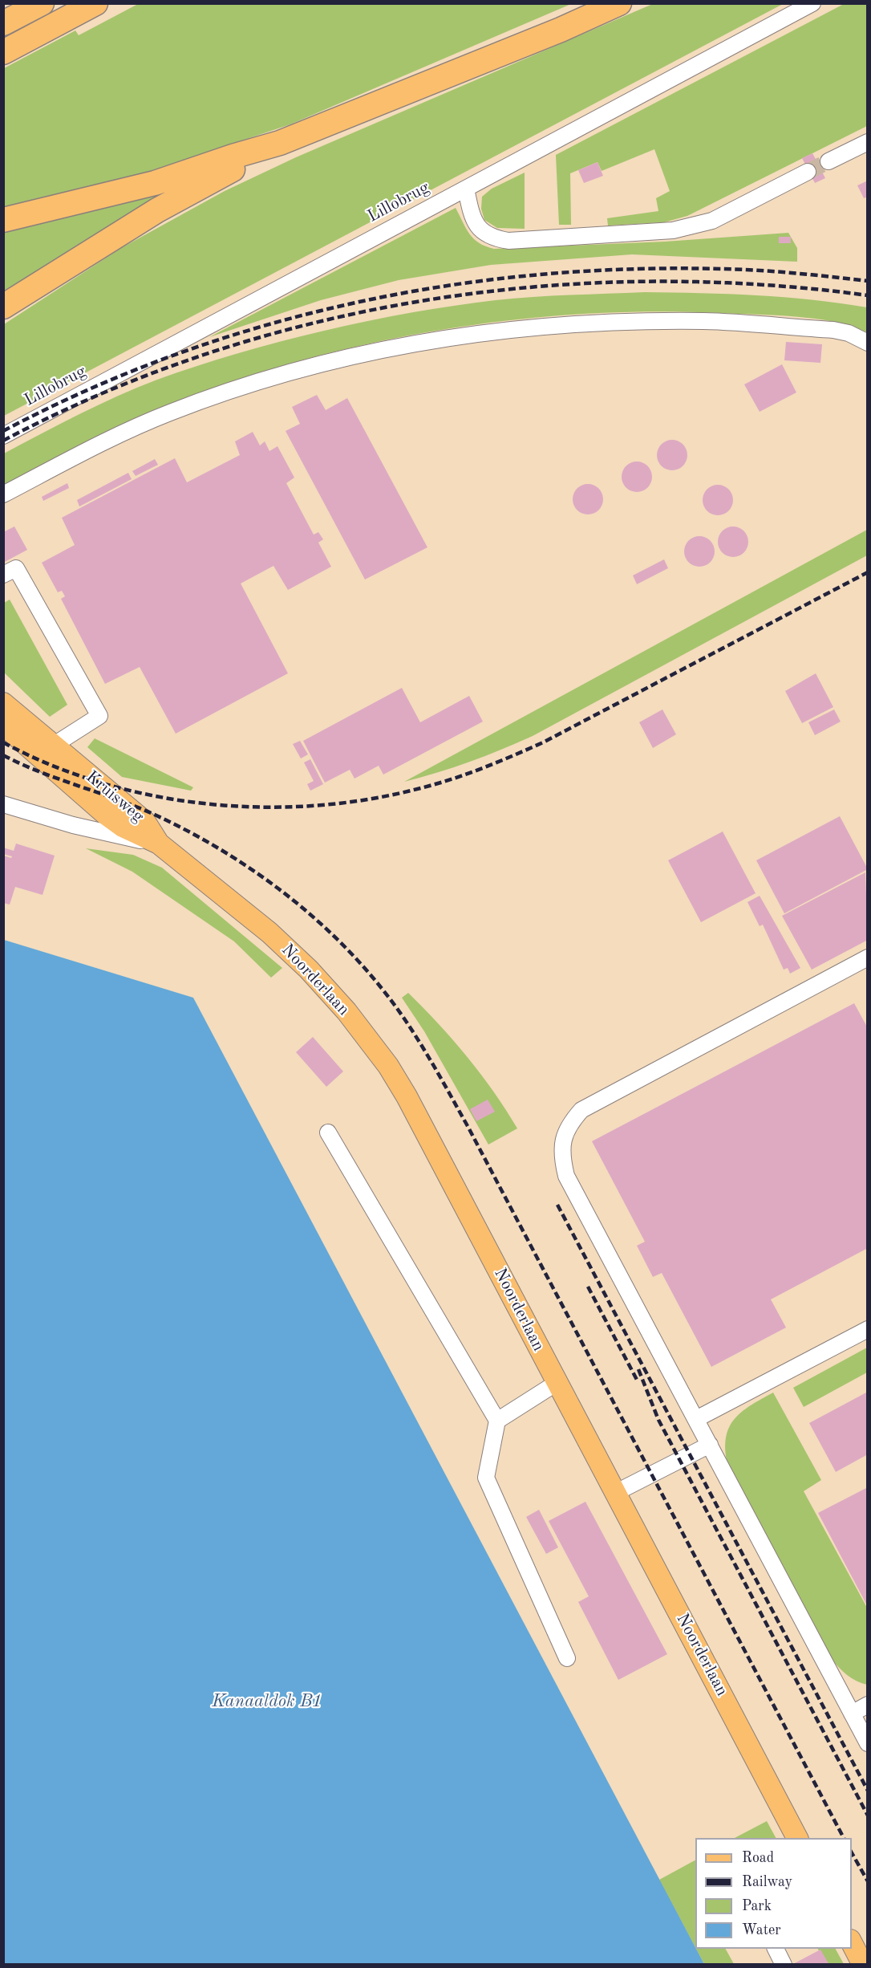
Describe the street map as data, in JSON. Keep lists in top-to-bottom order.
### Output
{
  "streets": {
    "main road": ["Kruisweg", "Noorderlaan"],
    "street": ["Lillobrug"]
  },
  "crossings": [
    ["Kruisweg", "Noorderlaan"]
  ],
  "water": ["Kanaaldok B1"],
  "legend": [
    "Road",
    "Railway",
    "Park",
    "Water"
  ]
}
